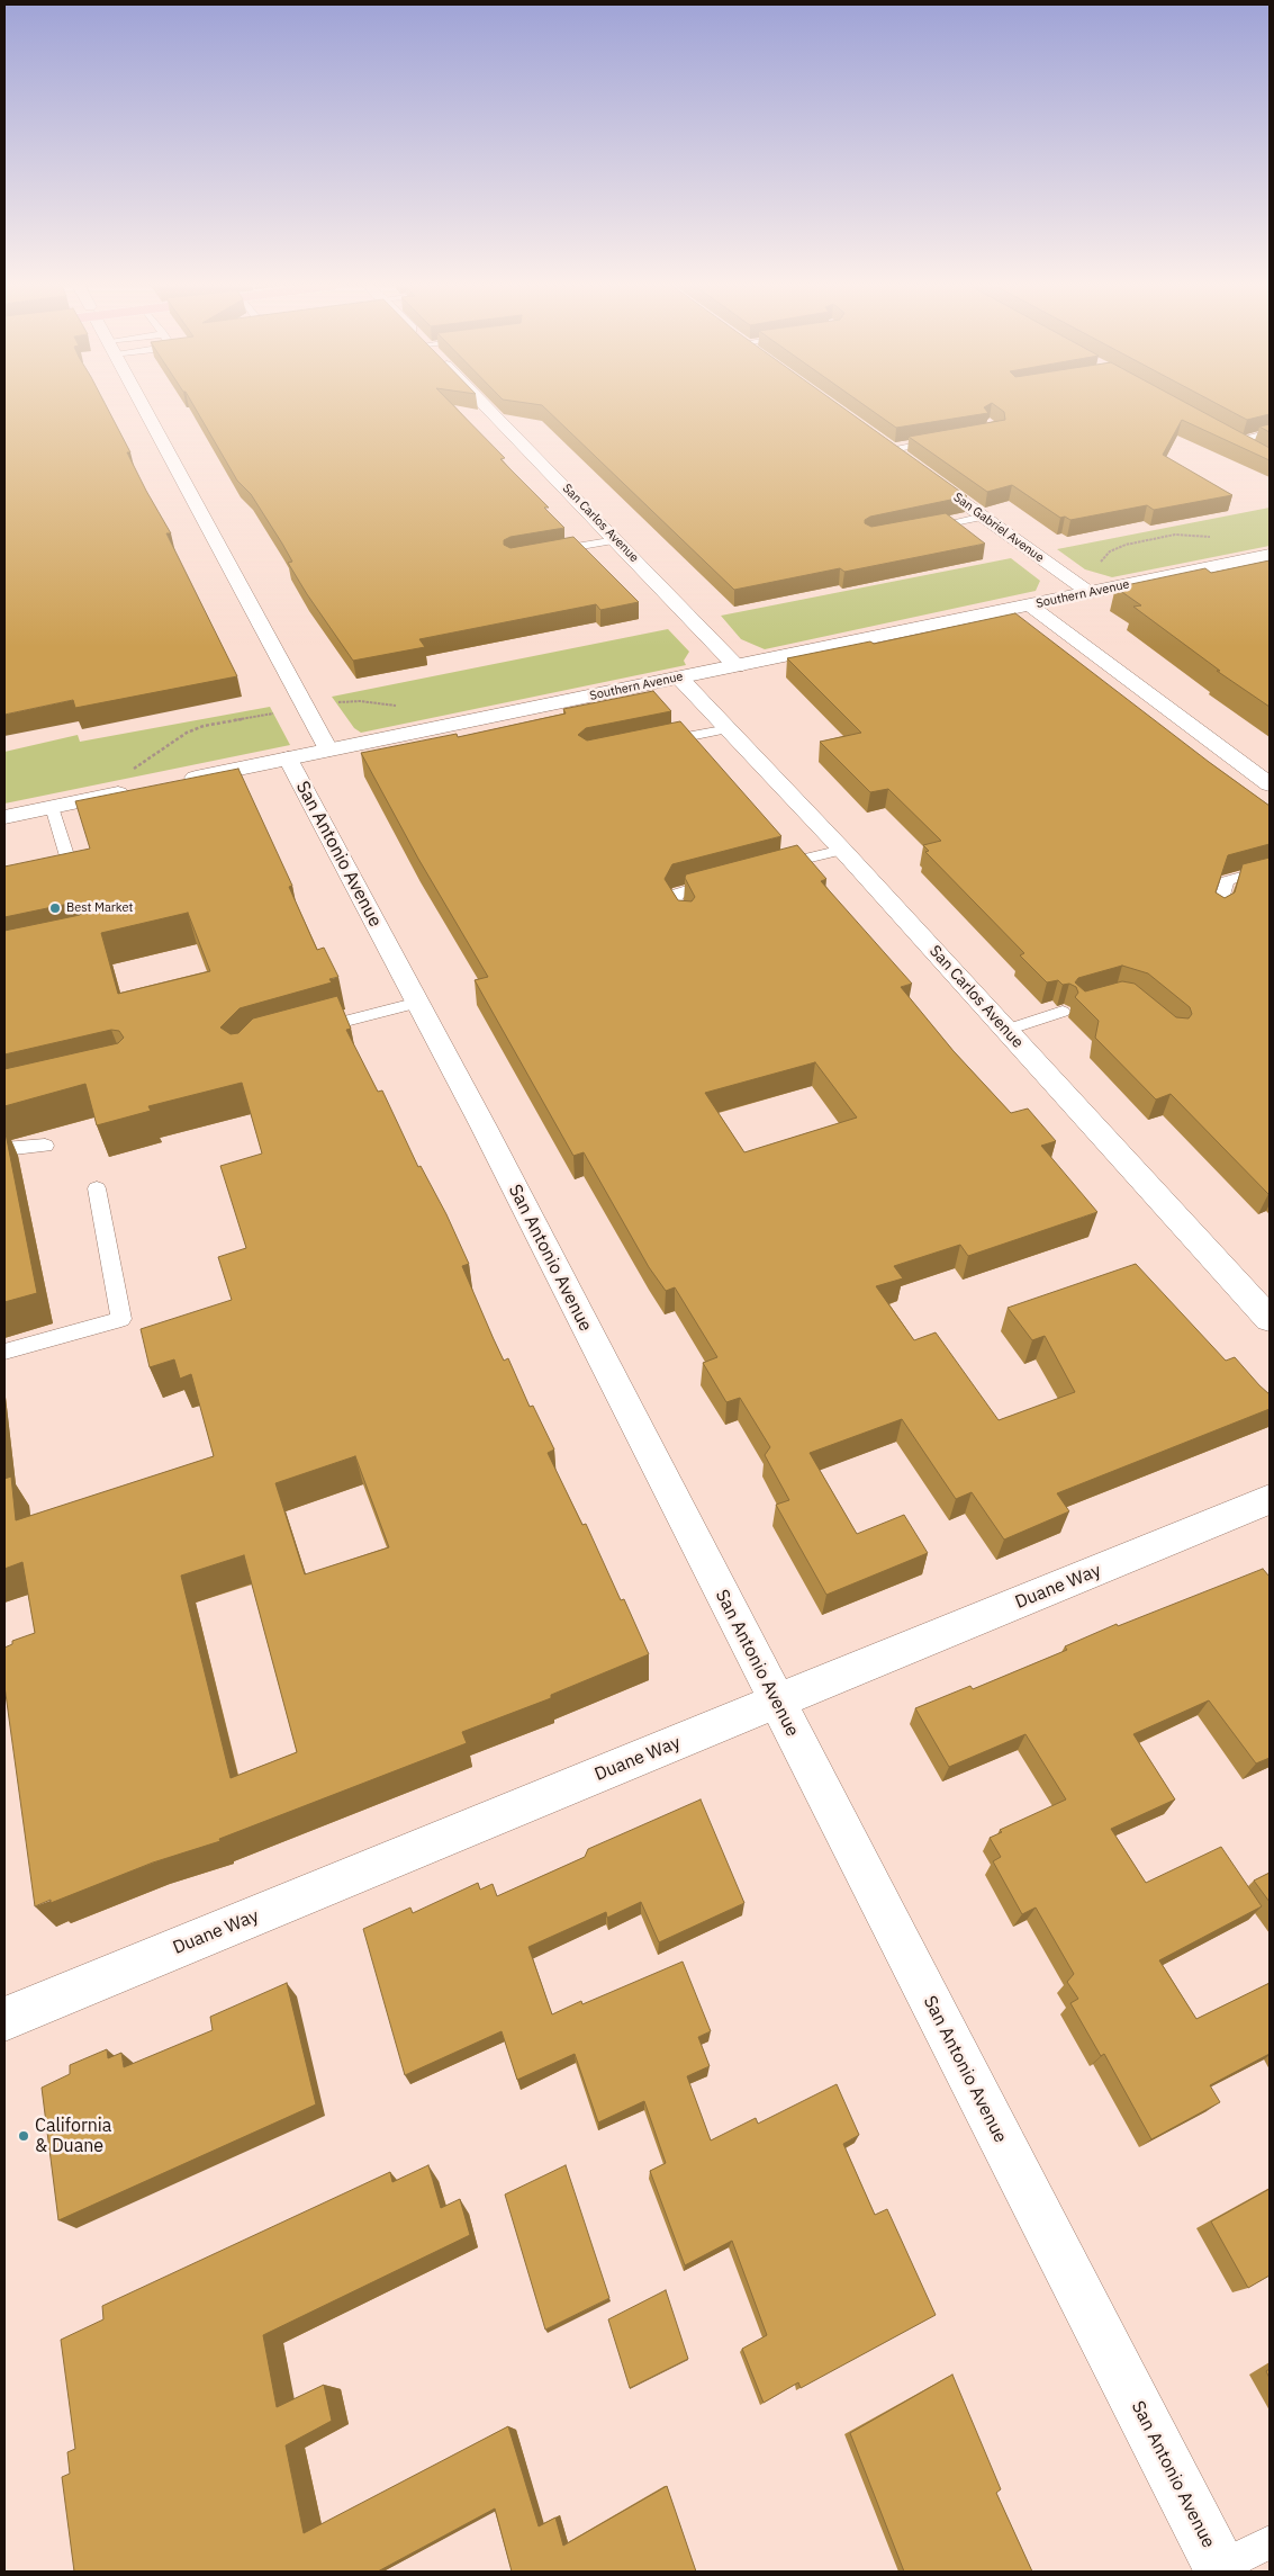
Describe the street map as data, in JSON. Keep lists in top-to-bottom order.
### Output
{
  "streets": {
    "street": [
      "San Carlos Avenue",
      "San Gabriel Avenue",
      "Southern Avenue",
      "San Antonio Avenue",
      "Duane Way"
    ]
  },
  "crossings": [
    ["San Carlos Avenue", "Southern Avenue"],
    ["San Gabriel Avenue", "Southern Avenue"],
    ["Southern Avenue", "San Antonio Avenue"],
    ["San Antonio Avenue", "Duane Way"]
  ],
  "places": ["Best Market", "California & Duane"]
}
